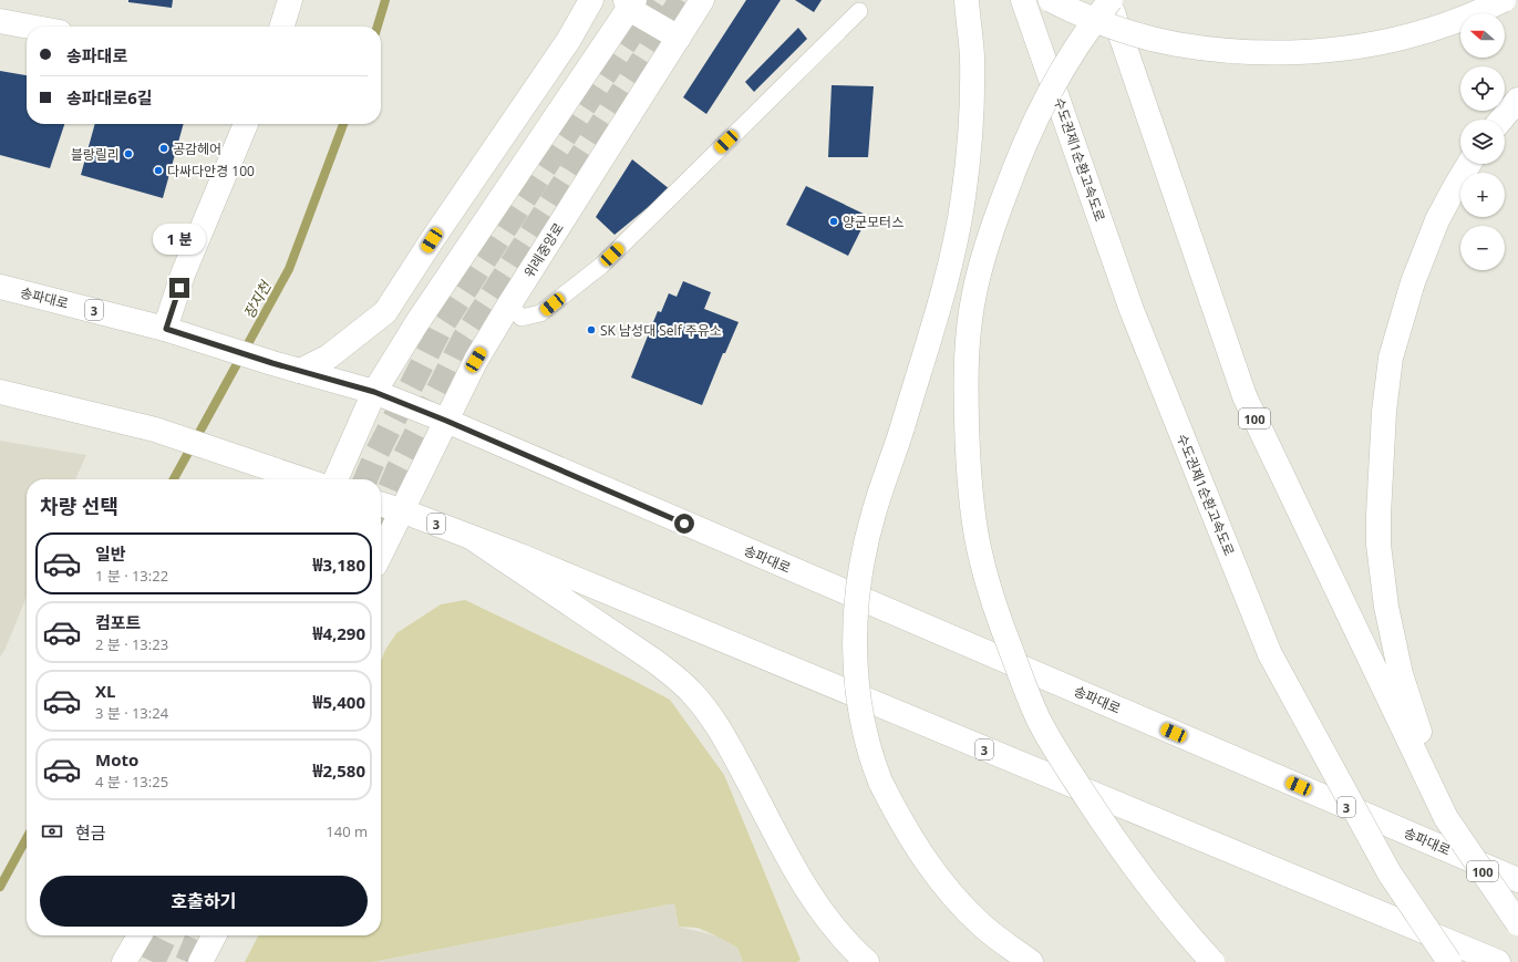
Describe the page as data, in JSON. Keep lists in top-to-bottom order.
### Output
{
  "streets": {
    "main road": [
      "수도권제1순환고속도로",
      "위례중앙로",
      "송파대로",
      "3",
      "100"
    ]
  },
  "crossings": [
    ["위례중앙로", "송파대로"],
    ["위례중앙로", "3"]
  ],
  "water": ["장지천"],
  "places": [
    "공감헤어",
    "블랑릴리",
    "다싸다안경 100",
    "양군모터스",
    "SK 남성대 Self 주유소"
  ],
  "north": "left",
  "page": {
    "map_buttons": ["+", "−"],
    "banner": ["송파대로", "송파대로6길"],
    "bubble": "1 분",
    "heading": "차량 선택",
    "list": [
      {
        "name": "일반",
        "note": "1 분 · 13:22",
        "value": "₩3,180"
      },
      {
        "name": "컴포트",
        "note": "2 분 · 13:23",
        "value": "₩4,290"
      },
      {
        "name": "XL",
        "note": "3 분 · 13:24",
        "value": "₩5,400"
      },
      {
        "name": "Moto",
        "note": "4 분 · 13:25",
        "value": "₩2,580"
      }
    ],
    "pay": ["현금", "140 m"],
    "buttons": "호출하기"
  }
}
